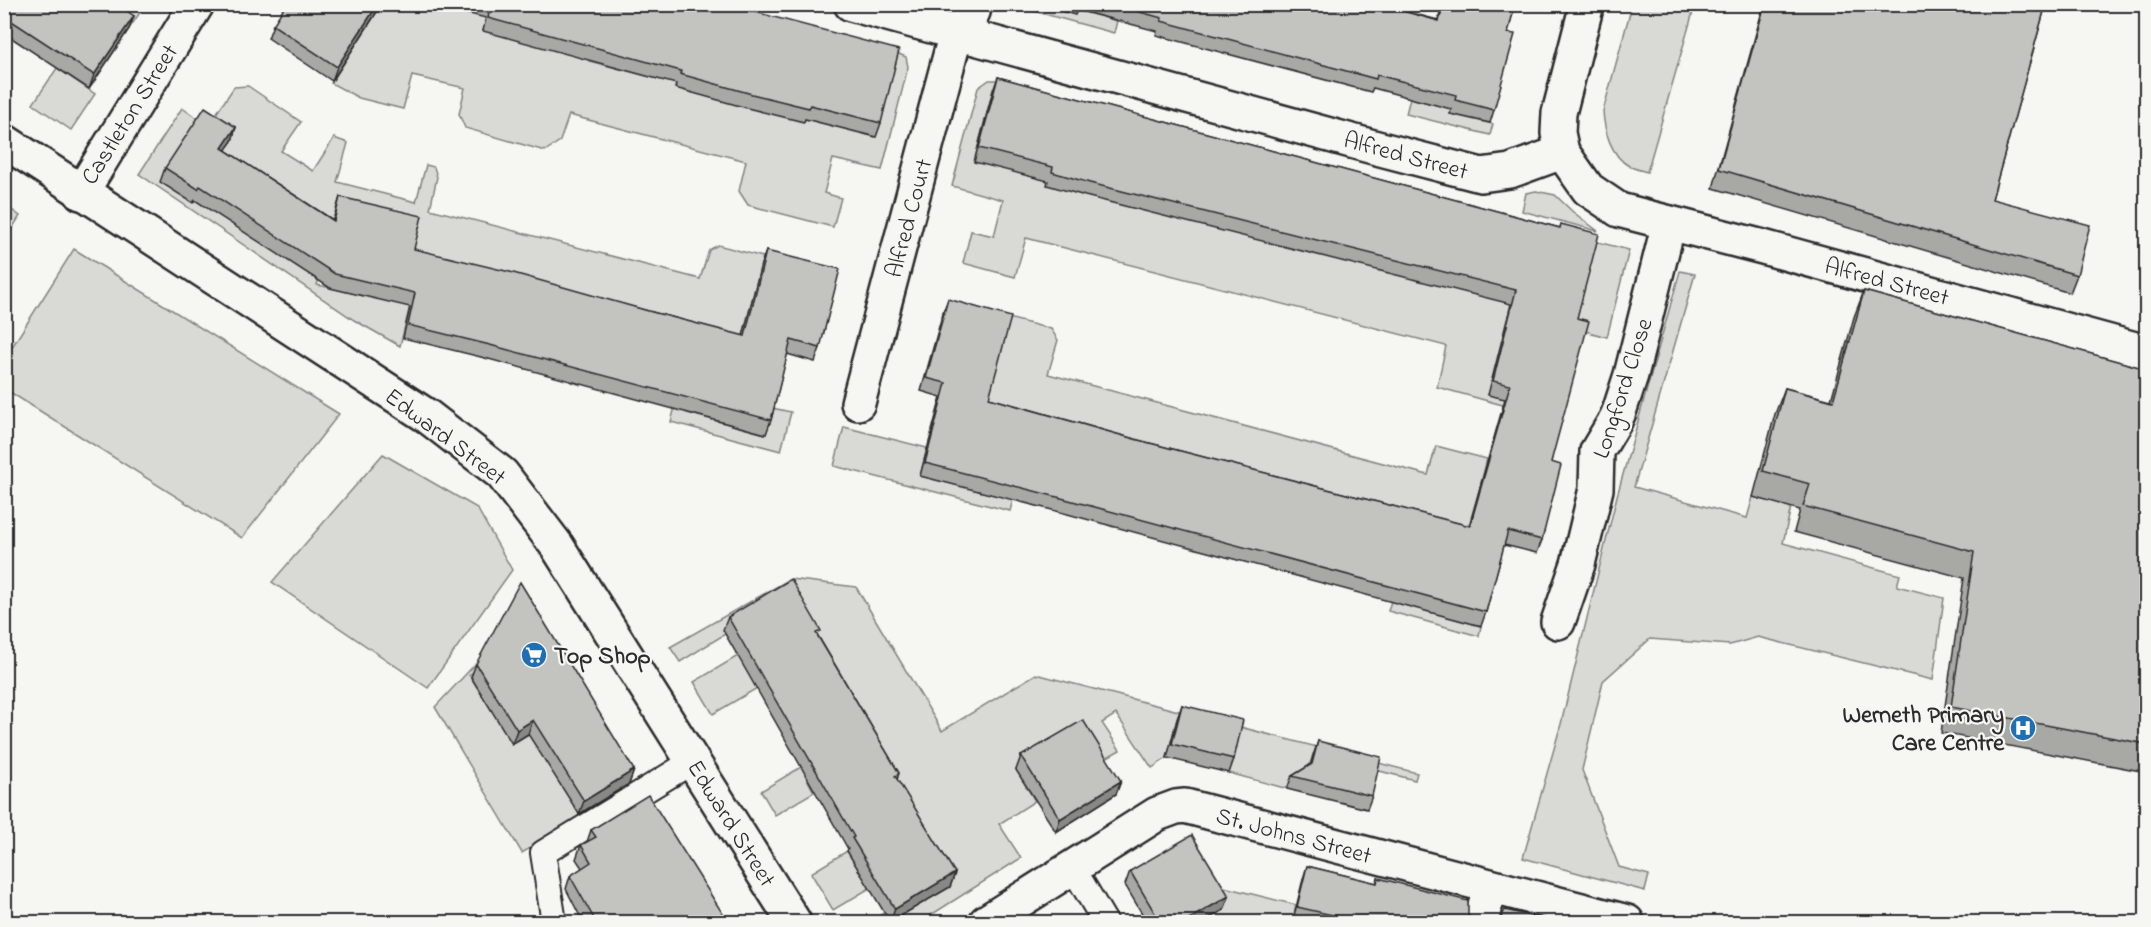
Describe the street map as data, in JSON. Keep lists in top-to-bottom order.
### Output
{
  "streets": {
    "street": [
      "Castleton Street",
      "Alfred Street",
      "Alfred Court",
      "Longford Close",
      "Edward Street",
      "St. Johns Street"
    ]
  },
  "crossings": [
    ["Castleton Street", "Edward Street"],
    ["Alfred Street", "Alfred Court"],
    ["Alfred Street", "Longford Close"]
  ],
  "places": {
    "supermarket": ["Top Shop"],
    "hospital": ["Werneth Primary Care Centre"]
  }
}
